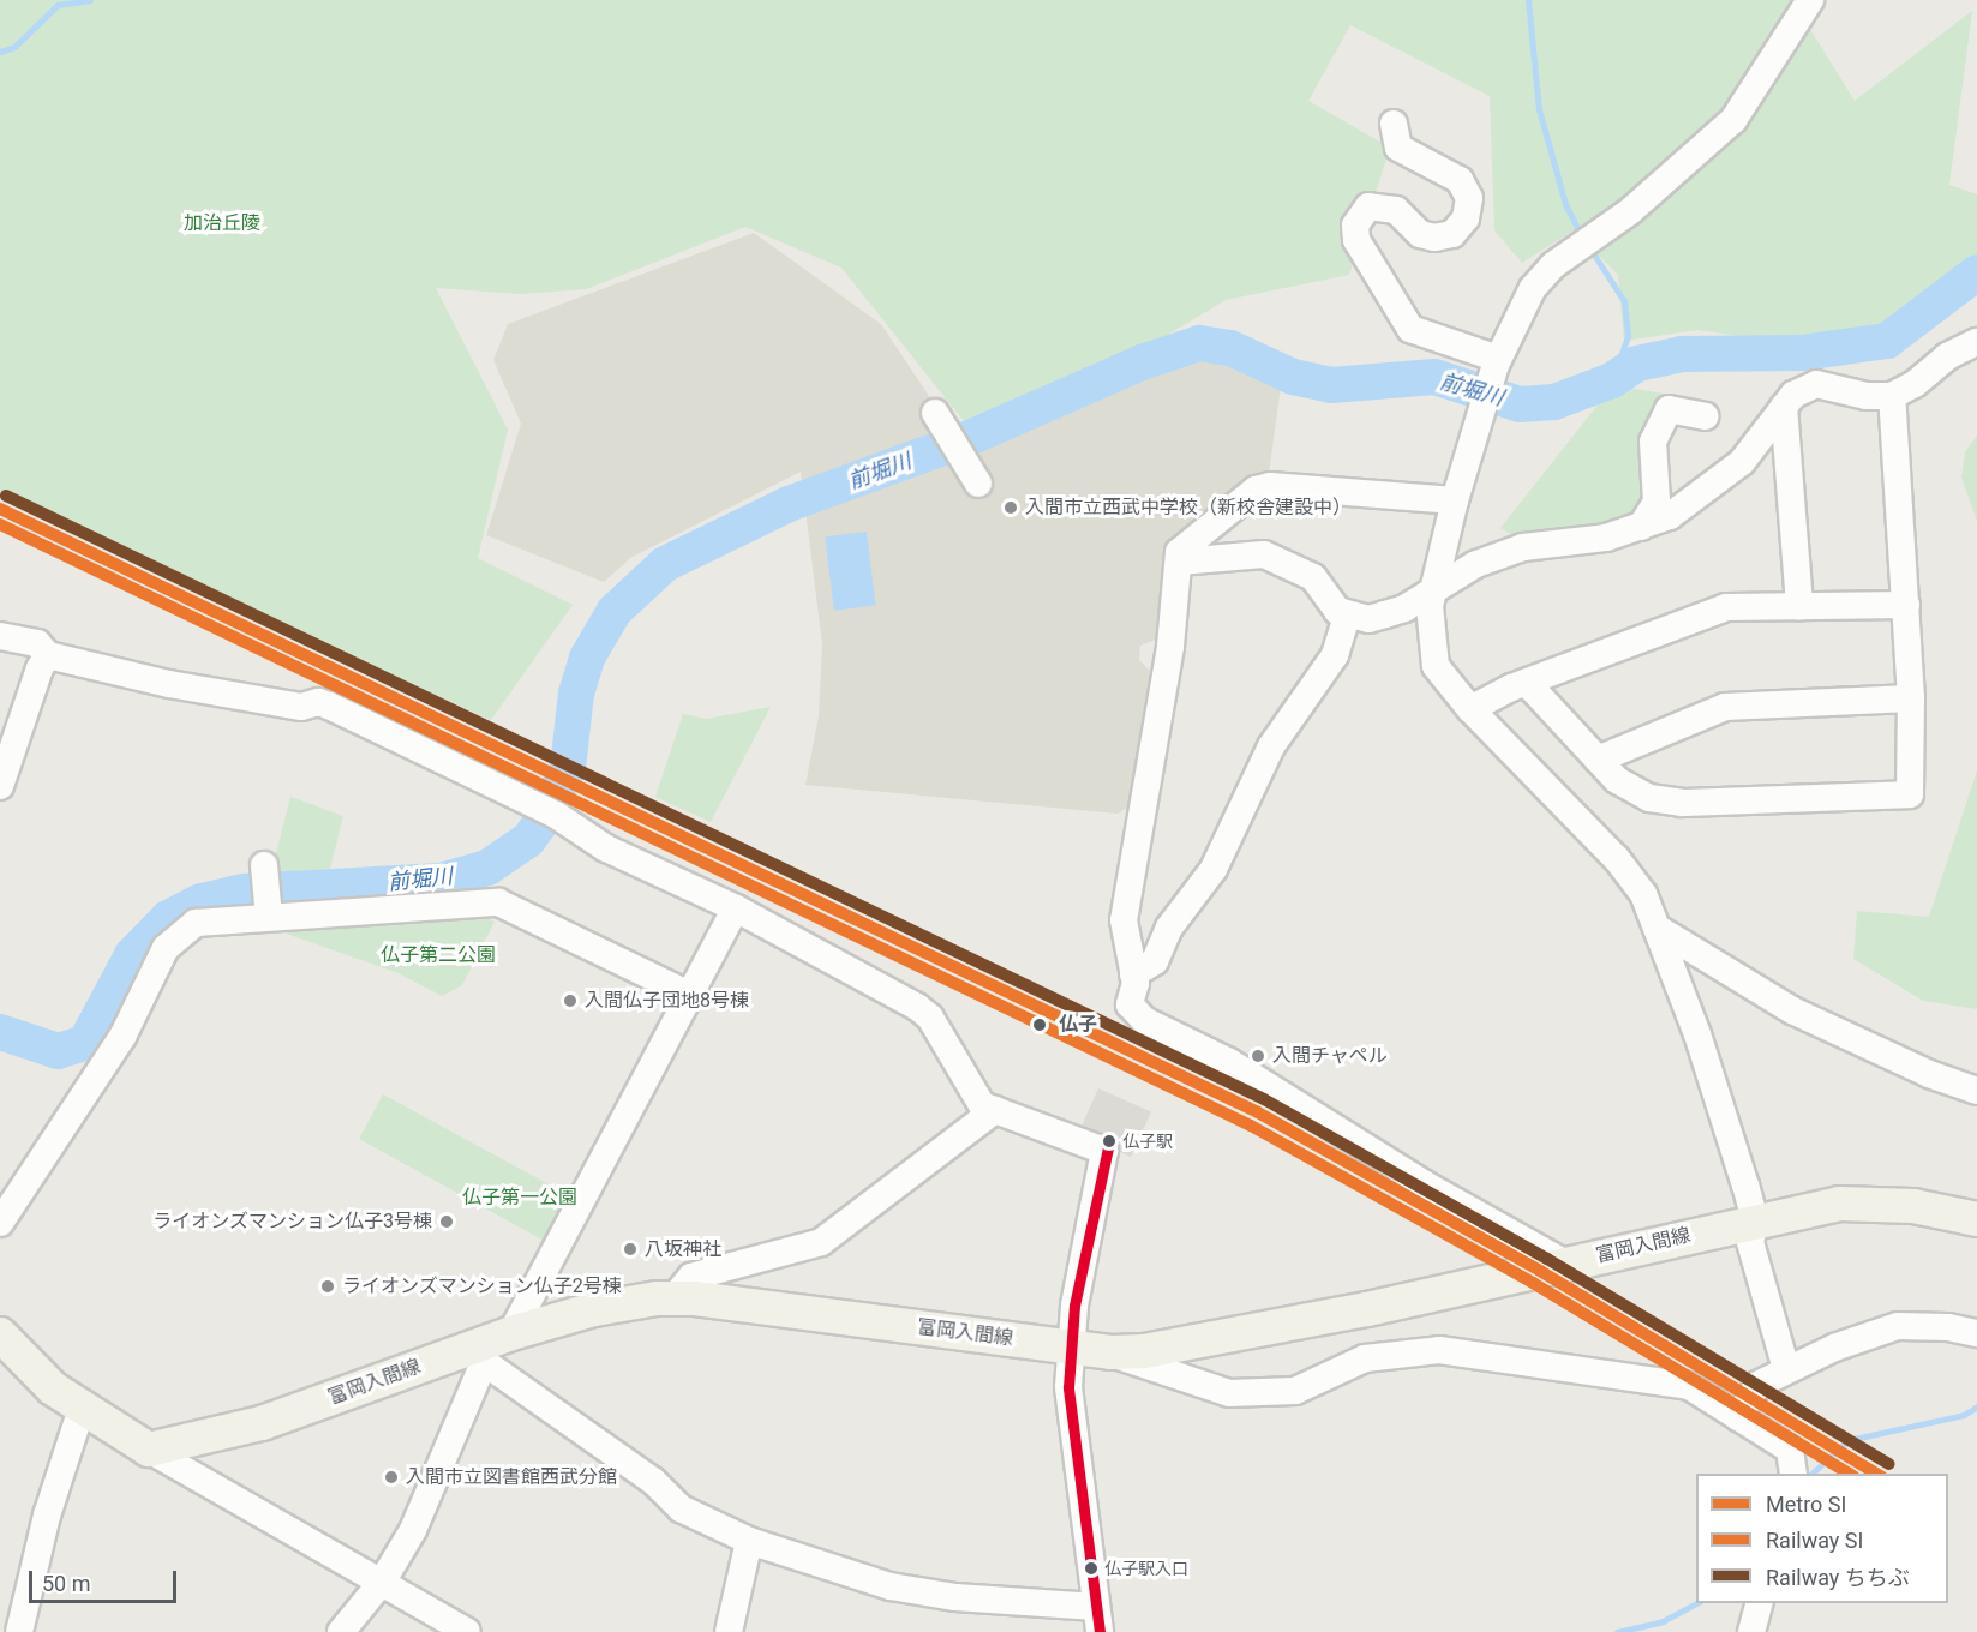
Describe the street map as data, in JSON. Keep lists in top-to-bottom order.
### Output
{
  "streets": {
    "main road": ["富岡入間線"]
  },
  "water": ["前堀川"],
  "parks": ["加治丘陵", "仏子第二公園", "仏子第一公園"],
  "places": [
    "入間市立西武中学校（新校舎建設中）",
    "入間仏子団地8号棟",
    "仏子",
    "入間チャペル",
    "仏子駅",
    "ライオンズマンション仏子3号棟",
    "八坂神社",
    "ライオンズマンション仏子2号棟",
    "入間市立図書館西武分館",
    "仏子駅入口"
  ],
  "lines": ["rail line ちちぶ", "metro line SI", "rail line SI"],
  "legend": ["Metro SI", "Railway SI", "Railway ちちぶ"],
  "scale_bar": "50 m"
}
